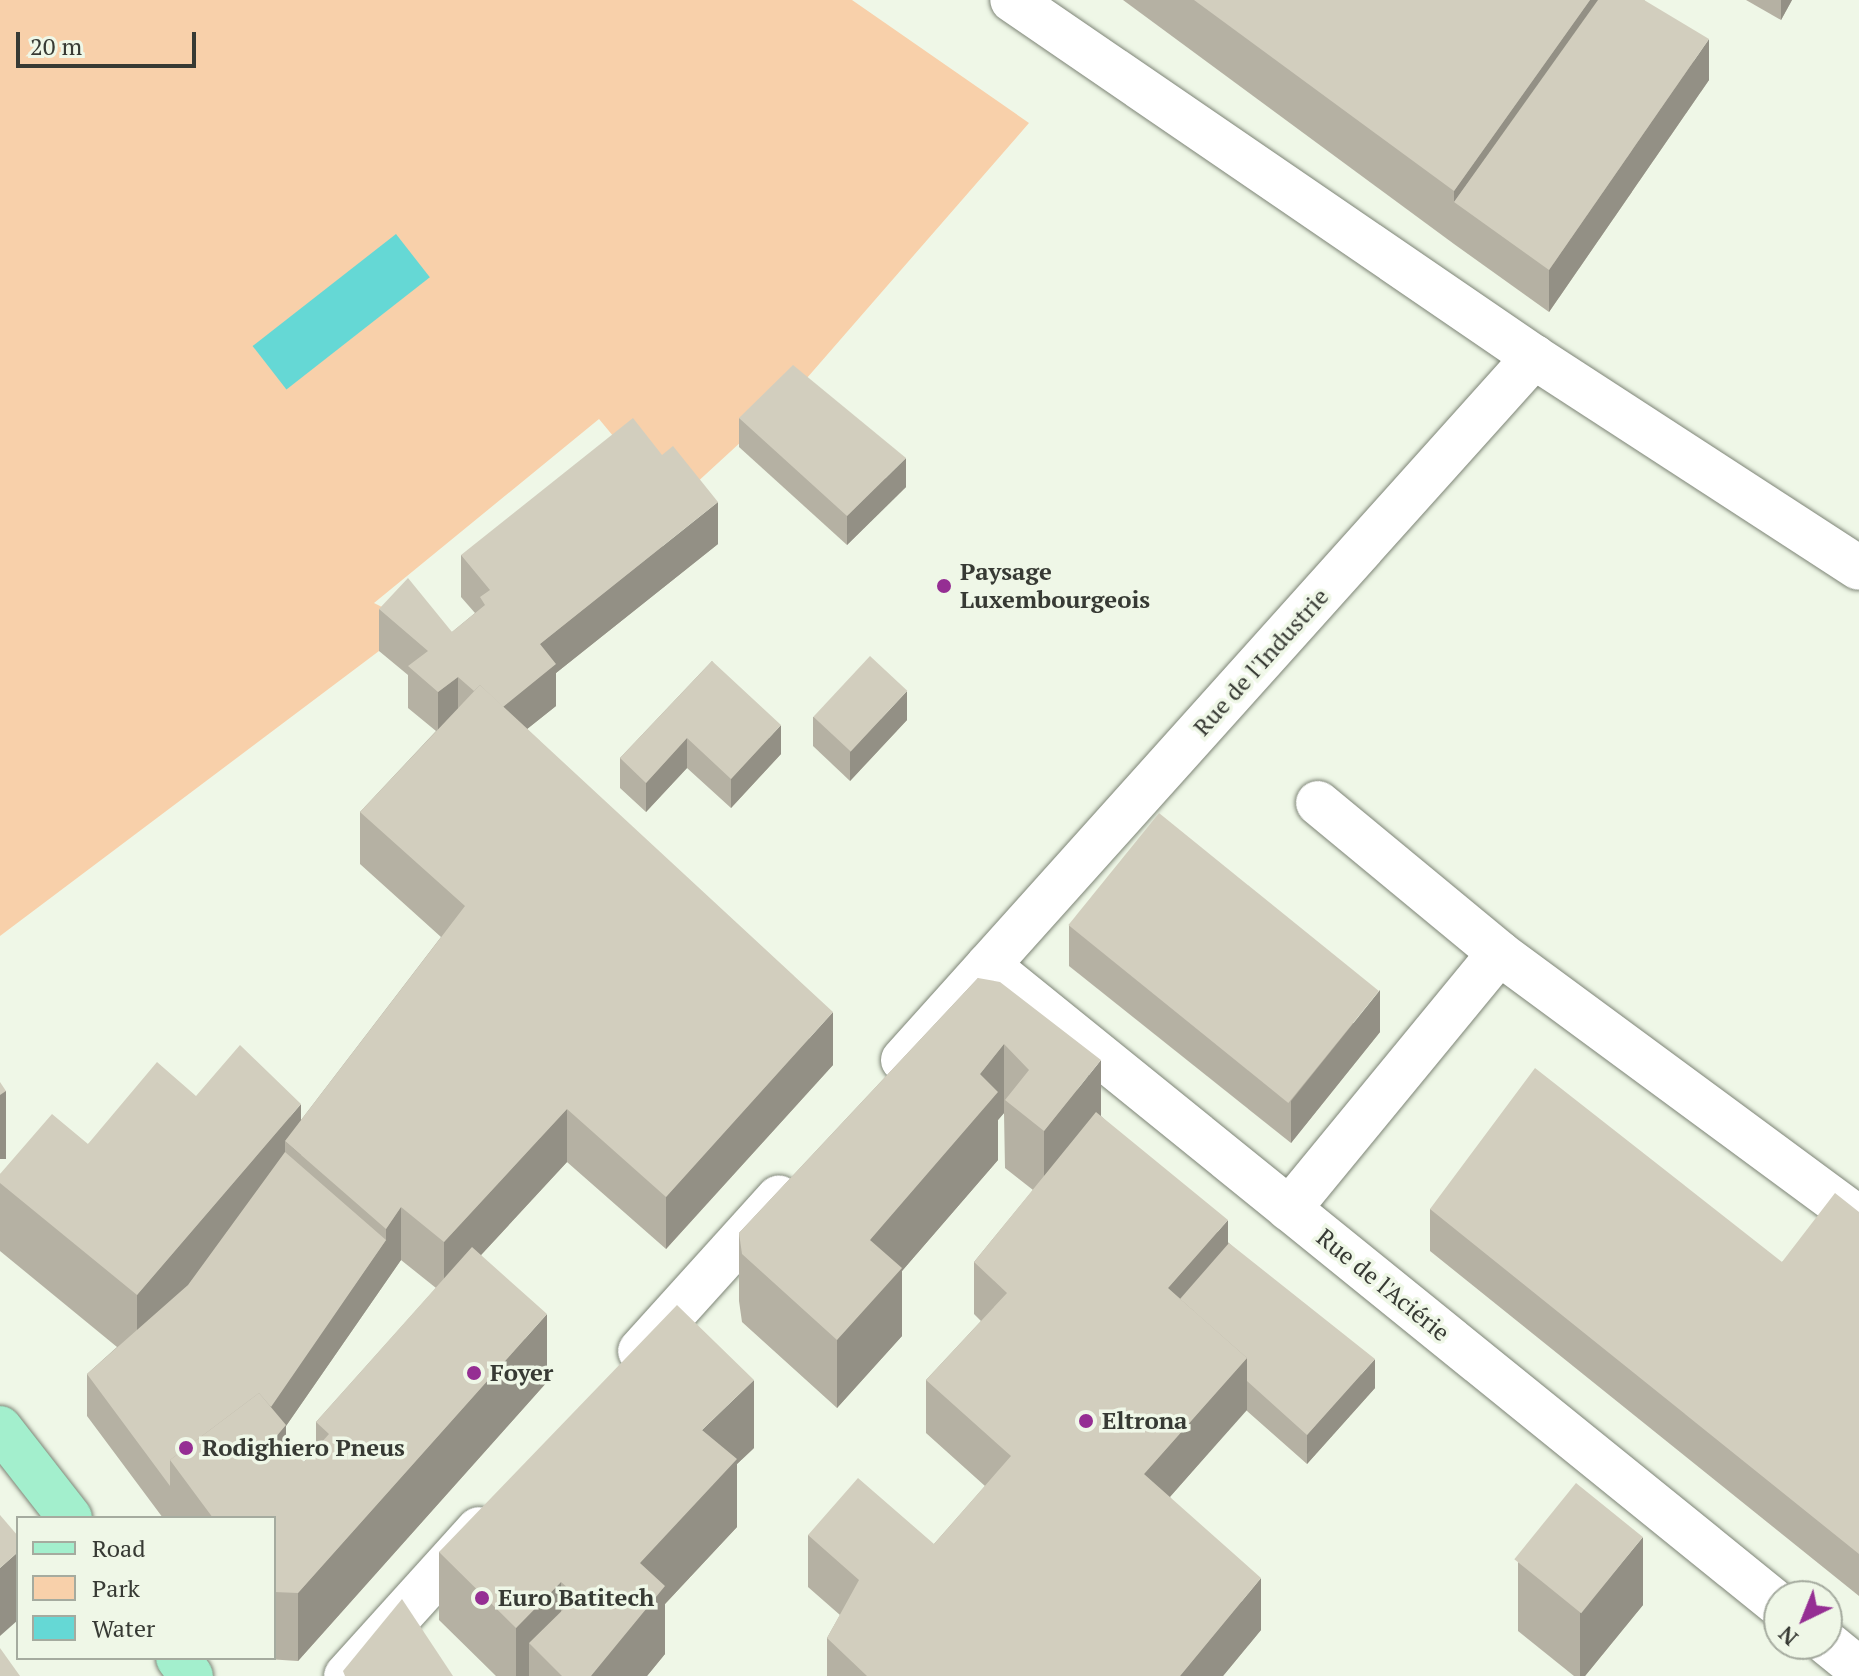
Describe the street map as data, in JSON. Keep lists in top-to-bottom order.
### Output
{
  "streets": {
    "street": ["Rue de l'Industrie", "Rue de l'Aciérie"]
  },
  "crossings": [
    ["Rue de l'Industrie", "Rue de l'Aciérie"]
  ],
  "places": [
    "Paysage Luxembourgeois",
    "Foyer",
    "Eltrona",
    "Rodighiero Pneus",
    "Euro Batitech"
  ],
  "legend": ["Road", "Park", "Water"],
  "scale_bar": "20 m",
  "north": "bottom left"
}
